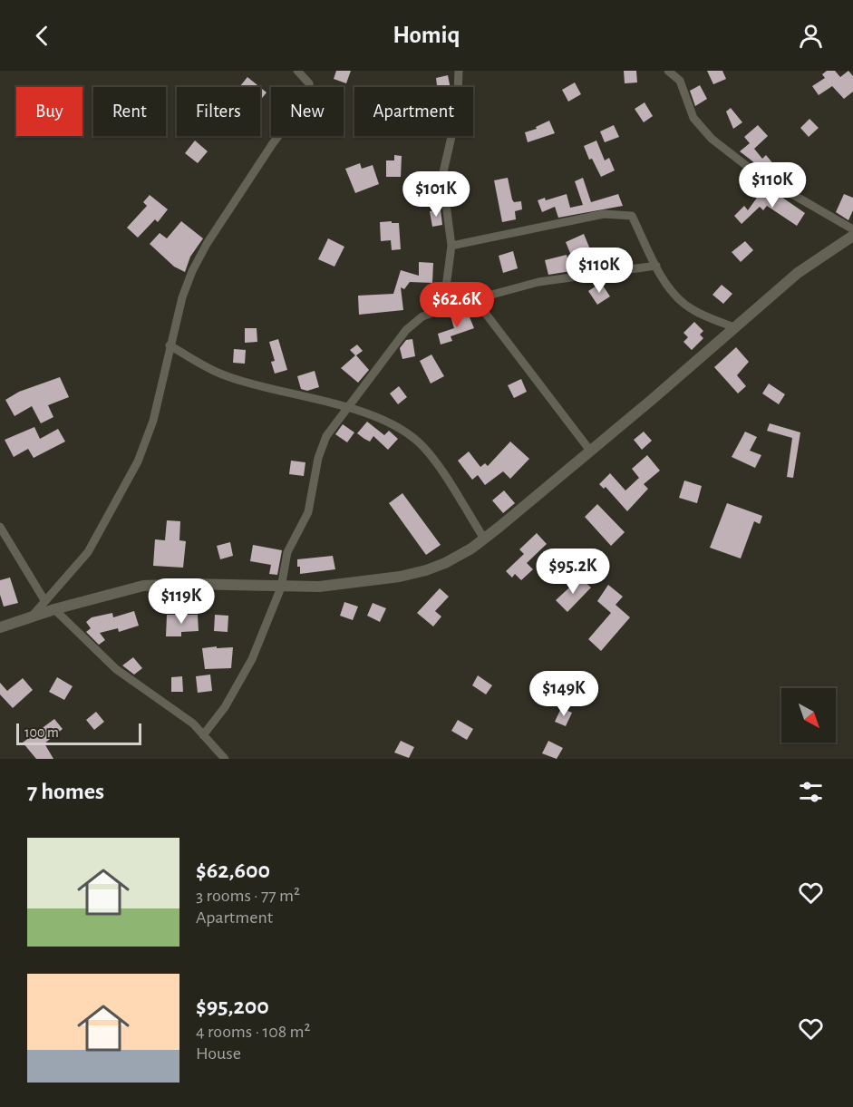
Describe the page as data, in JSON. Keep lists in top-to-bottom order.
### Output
{
  "scale_bar": "100 m",
  "north": "bottom right",
  "page": {
    "header": "Homiq",
    "chip": [
      "Buy",
      "Rent",
      "Filters",
      "New",
      "Apartment"
    ],
    "price": [
      "$110K",
      "$101K",
      "$110K",
      "$62.6K",
      "$95.2K",
      "$119K",
      "$149K"
    ],
    "scale": "100 m",
    "heading": "7 homes",
    "list": [
      {
        "name": "$62,600",
        "note": "3 rooms · 77 m² · Apartment"
      },
      {
        "name": "$95,200",
        "note": "4 rooms · 108 m² · House"
      }
    ]
  }
}
